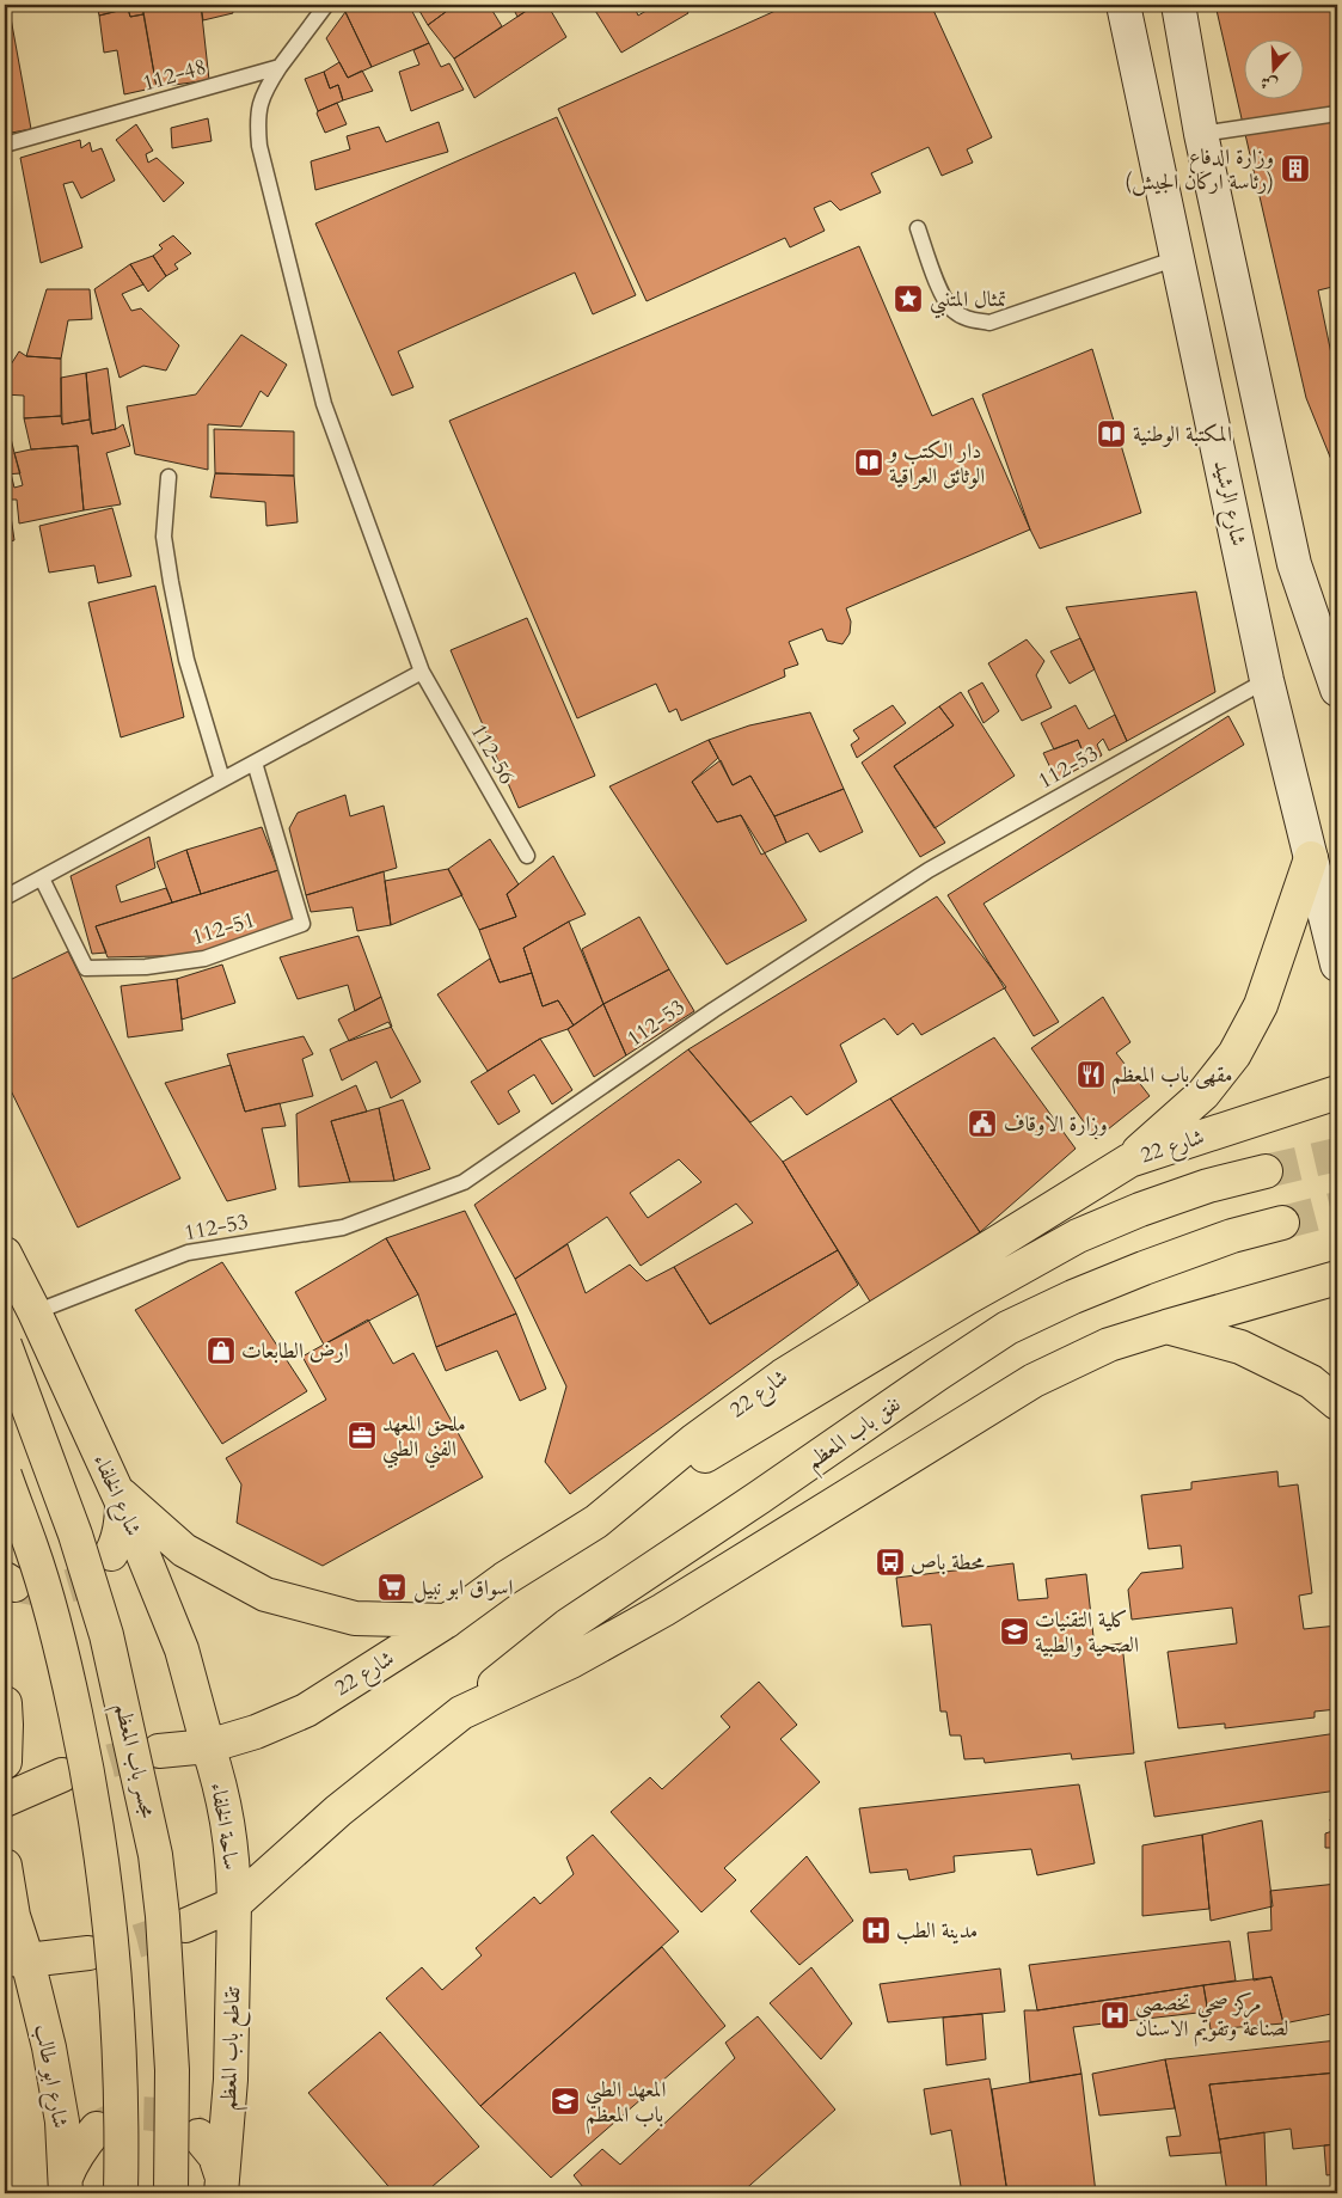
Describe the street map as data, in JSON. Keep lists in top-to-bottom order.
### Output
{
  "streets": {
    "main road": [
      "شارع الرشيد",
      "شارع 22",
      "نفق باب المعظم",
      "شارع الخلفاء",
      "مجسر باب المعظم",
      "ساحة الخلفاء",
      "تقاطع باب المعظم",
      "شارع ابو طالب"
    ],
    "lane": [
      "112-48",
      "112-56",
      "112-53",
      "112-51"
    ]
  },
  "crossings": [
    ["112-48", "112-56"],
    ["شارع الرشيد", "112-53"],
    ["112-53", "شارع الخلفاء"],
    ["شارع 22", "شارع الخلفاء"],
    ["شارع 22", "ساحة الخلفاء"],
    ["شارع الخلفاء", "ساحة الخلفاء"],
    ["ساحة الخلفاء", "تقاطع باب المعظم"]
  ],
  "places": {
    "building": ["وزارة الدفاع (رئاسة اركان الجيش)"],
    "place": ["تمثال المتنبي"],
    "library": ["المكتبة الوطنية", "دار الكتب و الوثائق العراقية"],
    "restaurant": ["مقهى باب المعظم"],
    "public building": ["وزارة الاوقاف"],
    "shop": ["ارض الطابعات"],
    "office": ["ملحق المعهد الفني الطبي"],
    "bus stop": ["محطة باص"],
    "supermarket": ["اسواق ابو نبيل"],
    "school or university": ["كلية التقنيات الصحية والطبية", "المعهد الطبي باب المعظم"],
    "hospital": ["مدينة الطب", "مركز صحي تخصصي لصناعة وتقويم الاسنان"]
  },
  "north": "bottom"
}
